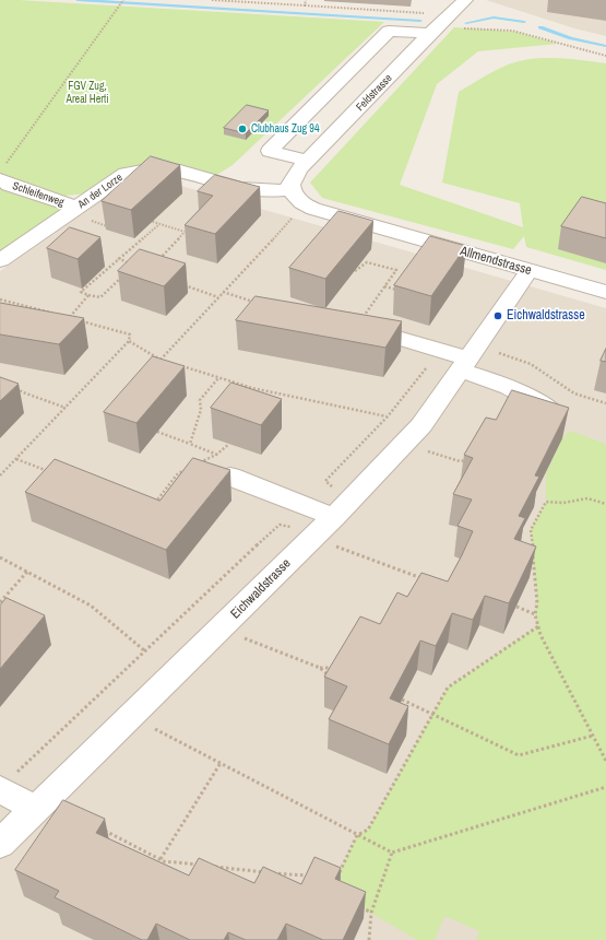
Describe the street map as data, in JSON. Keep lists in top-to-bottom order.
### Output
{
  "streets": {
    "street": [
      "Feldstrasse",
      "An der Lorze",
      "Schleifenweg",
      "Allmendstrasse",
      "Eichwaldstrasse"
    ]
  },
  "crossings": [
    ["Feldstrasse", "An der Lorze"],
    ["An der Lorze", "Schleifenweg"],
    ["Allmendstrasse", "Eichwaldstrasse"]
  ],
  "parks": ["FGV Zug, Areal Herti"],
  "places": ["Clubhaus Zug 94", "Eichwaldstrasse"]
}
